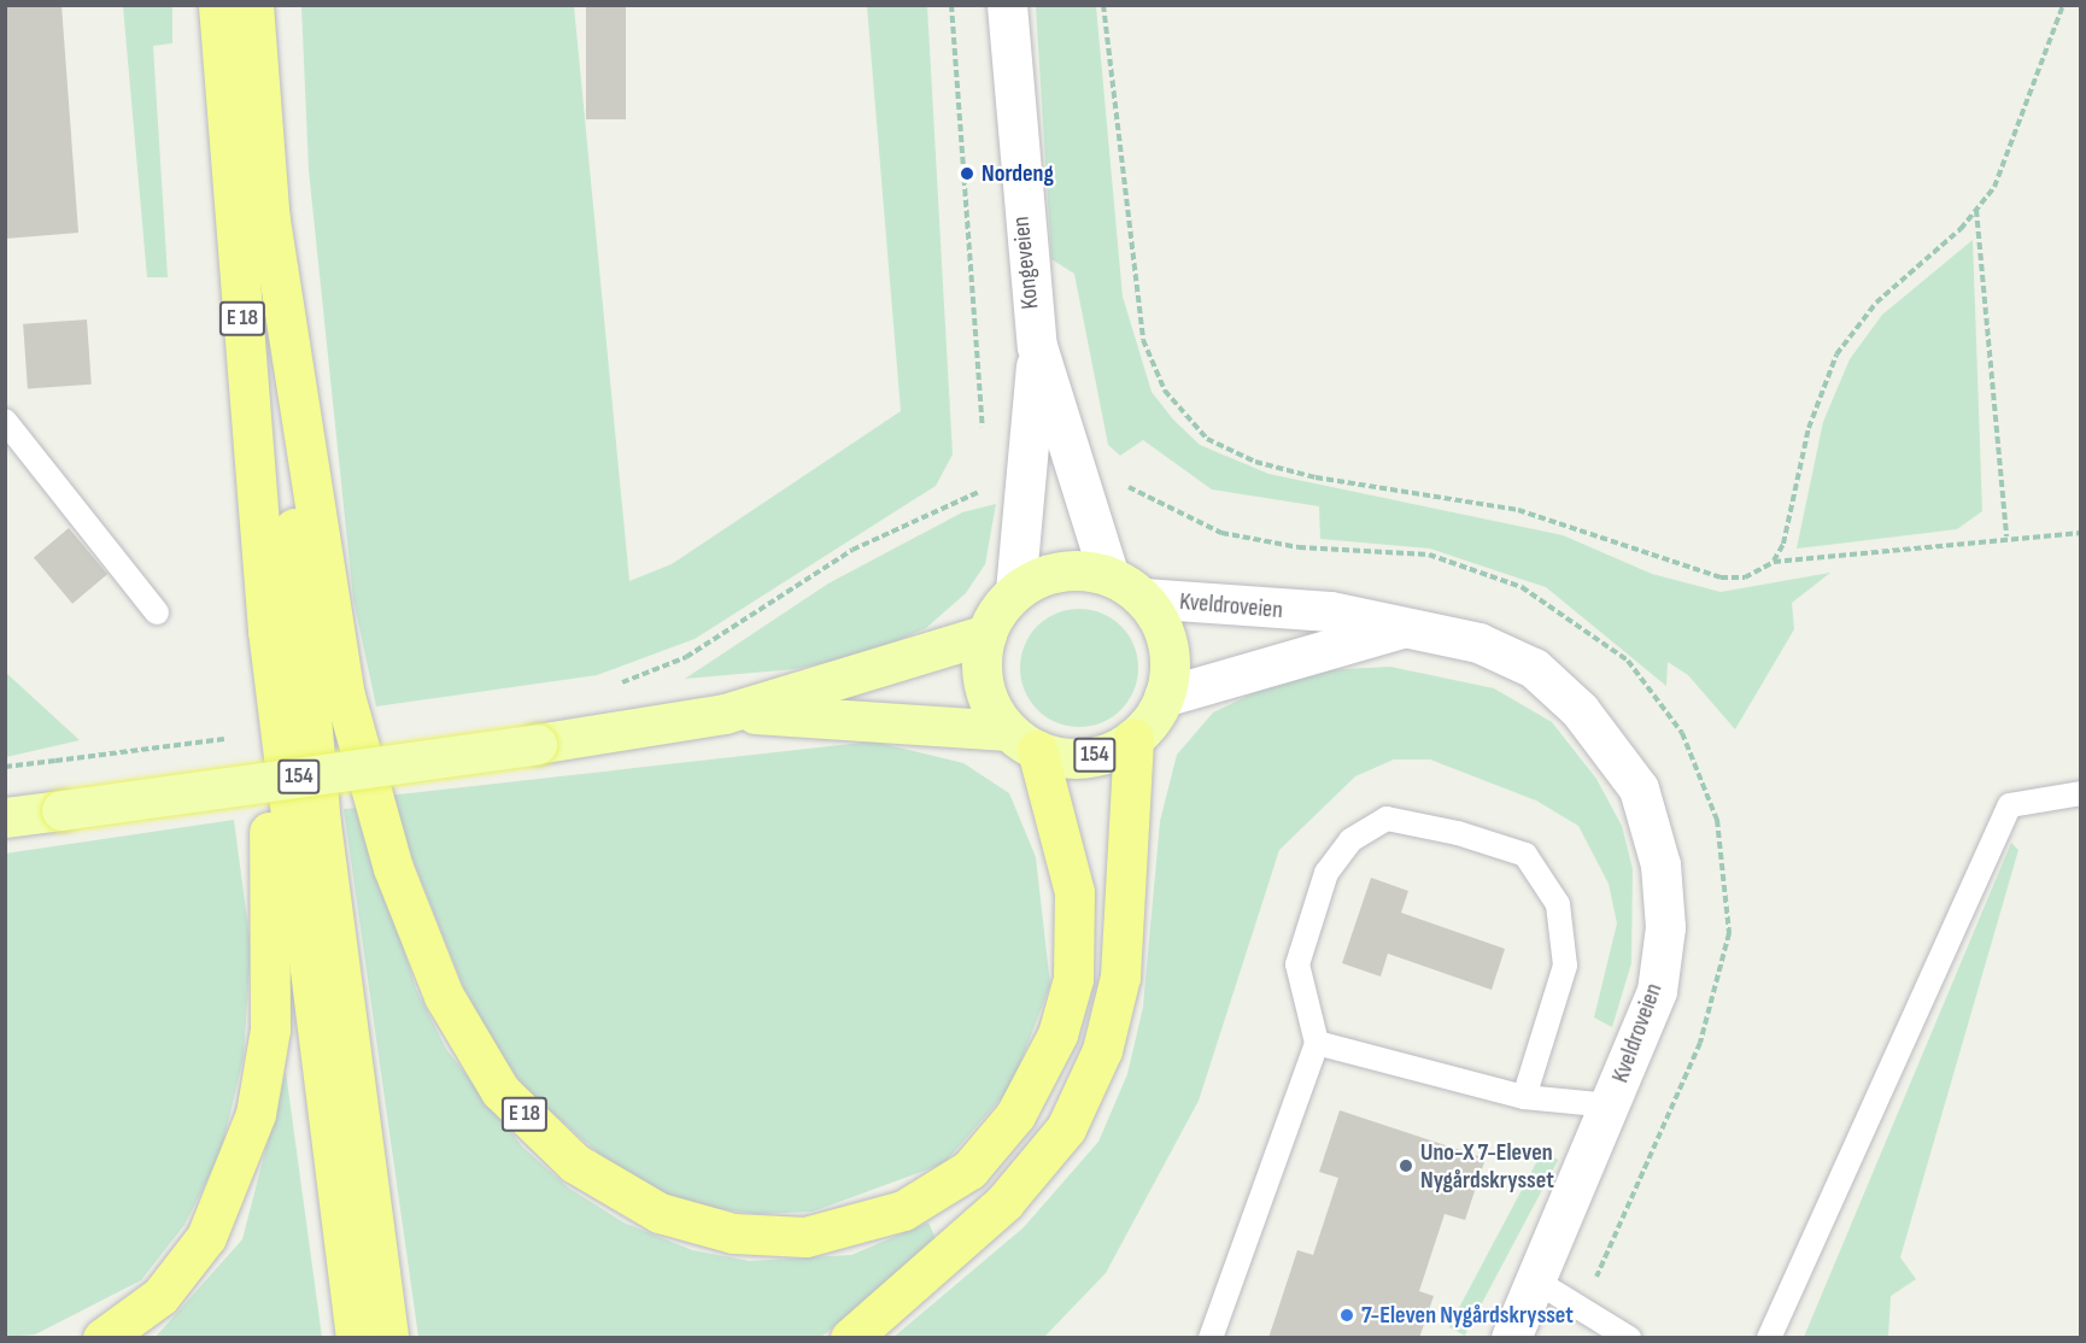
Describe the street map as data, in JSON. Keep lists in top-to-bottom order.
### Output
{
  "streets": {
    "highway": ["E 18"],
    "main road": ["154"],
    "street": ["Kongeveien", "Kveldroveien"]
  },
  "crossings": [
    ["Kongeveien", "E 18"],
    ["Kongeveien", "Kveldroveien"],
    ["Kongeveien", "154"],
    ["E 18", "Kveldroveien"],
    ["E 18", "154"],
    ["Kveldroveien", "154"]
  ],
  "places": ["Nordeng", "Uno-X 7-Eleven Nygårdskrysset", "7-Eleven Nygårdskrysset"]
}
